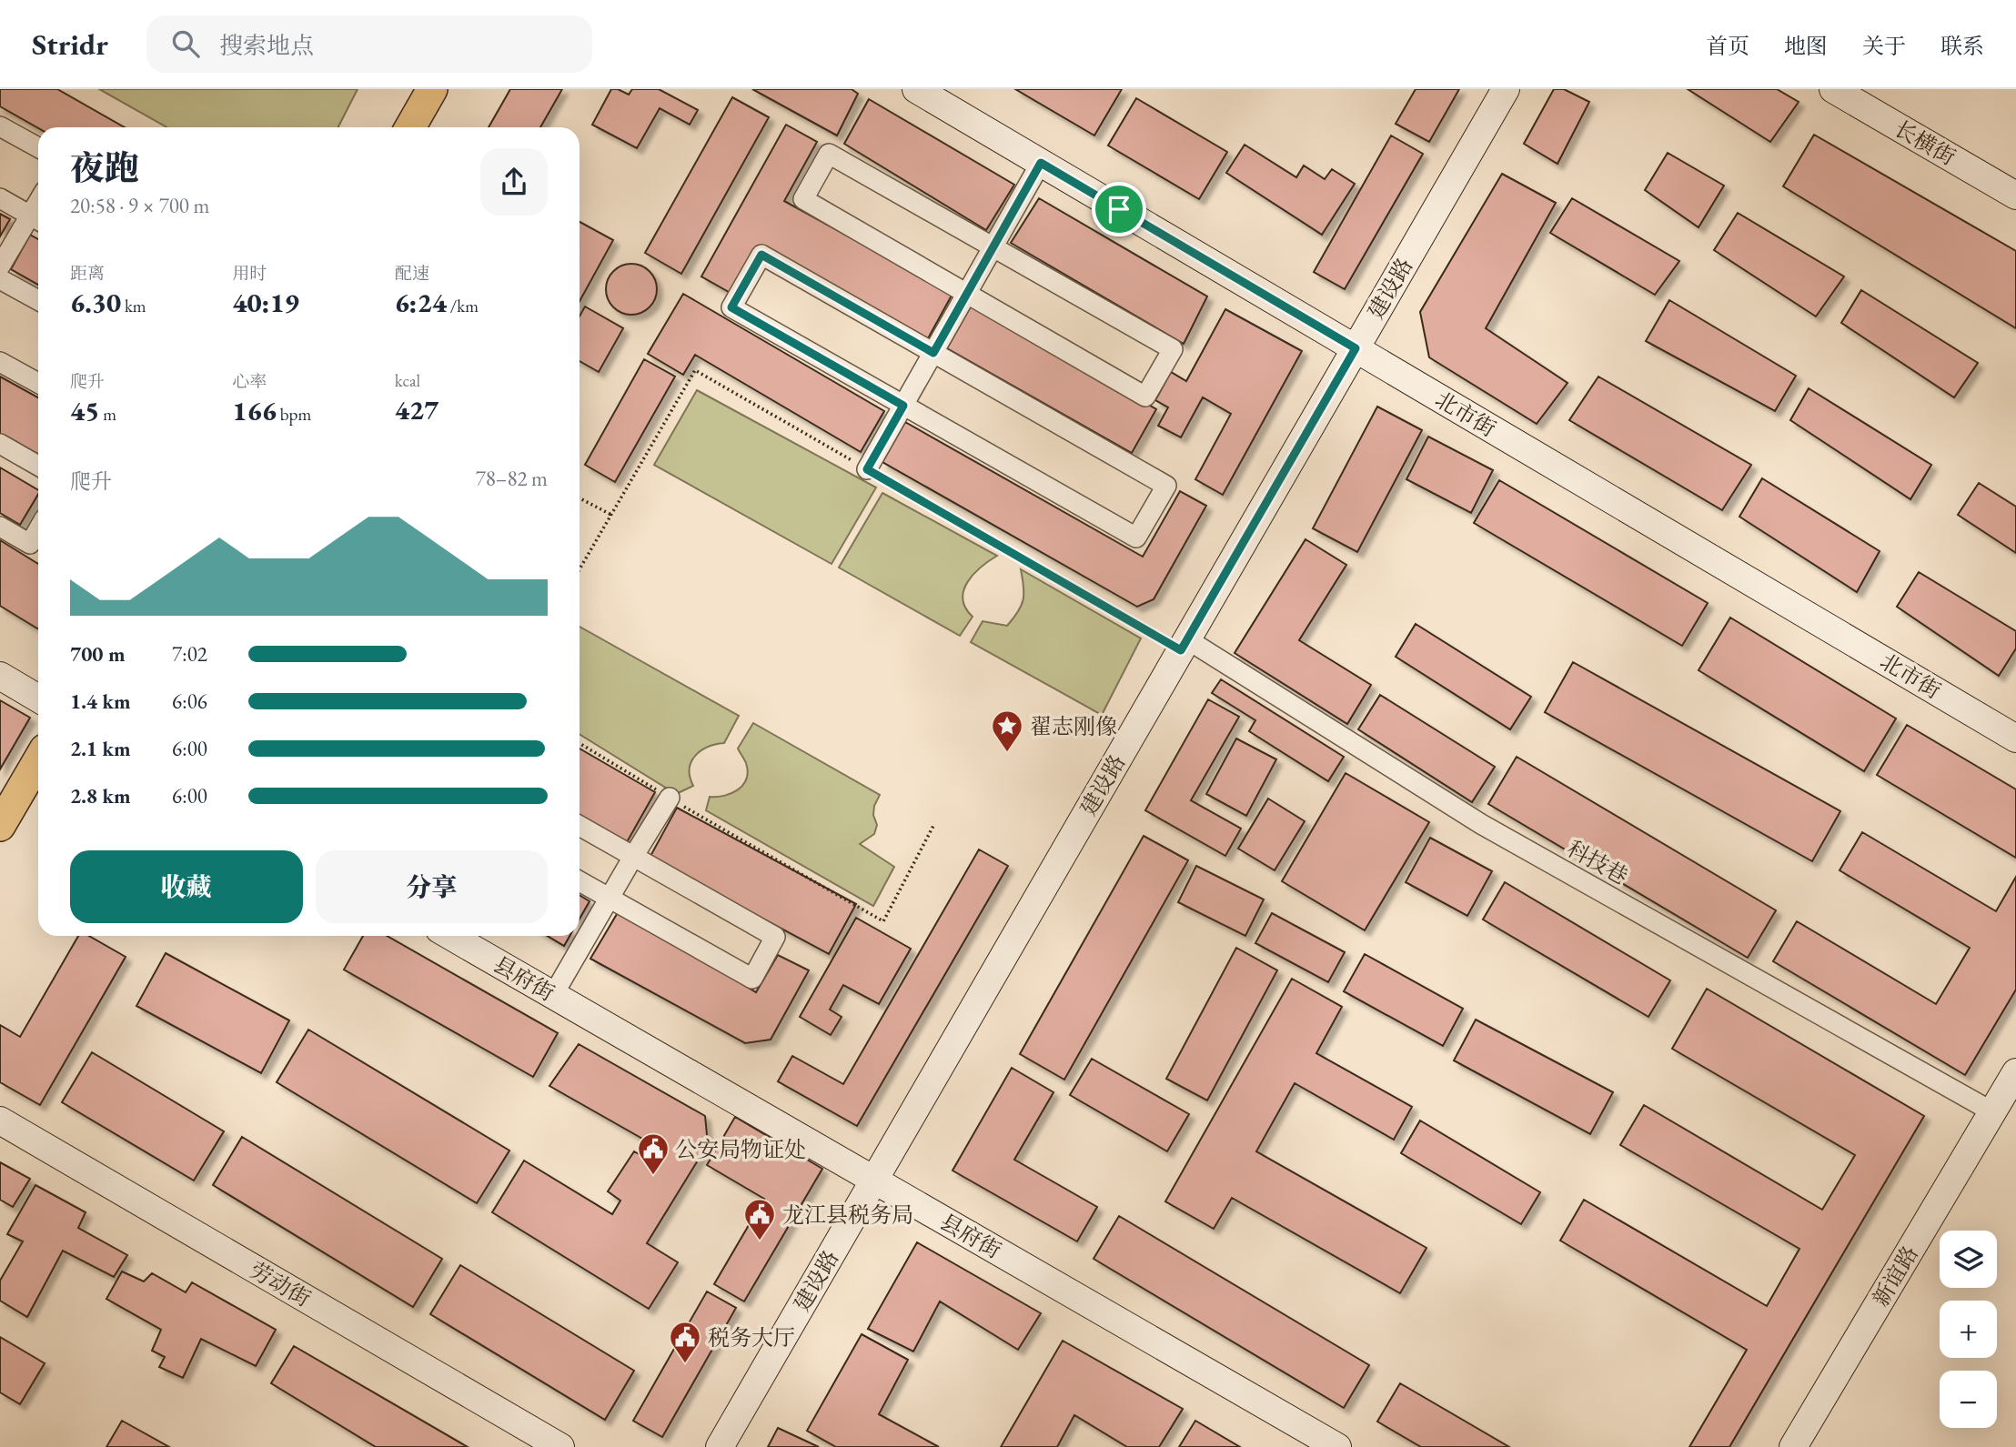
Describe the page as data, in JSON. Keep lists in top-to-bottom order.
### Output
{
  "streets": {
    "street": [
      "长横街",
      "建设路",
      "北市街",
      "科技巷",
      "县府街",
      "新谊路",
      "劳动街"
    ]
  },
  "crossings": [
    ["建设路", "北市街"],
    ["建设路", "科技巷"],
    ["建设路", "县府街"],
    ["科技巷", "新谊路"]
  ],
  "places": {
    "place": ["翟志刚像"],
    "public building": ["公安局物证处", "龙江县税务局", "税务大厅"]
  },
  "page": {
    "header": "Stridr",
    "search": "搜索地点",
    "nav": [
      "首页",
      "地图",
      "关于",
      "联系"
    ],
    "heading": ["夜跑", "20:58 · 9 × 700 m"],
    "stats": [
      ["距离", "6.30 km"],
      ["用时", "40:19"],
      ["配速", "6:24 /km"],
      ["爬升", "45 m"],
      ["心率", "166 bpm"],
      ["kcal", "427"]
    ],
    "chart": ["爬升", "78–82 m"],
    "list": [
      {
        "name": "700 m",
        "note": "7:02"
      },
      {
        "name": "1.4 km",
        "note": "6:06"
      },
      {
        "name": "2.1 km",
        "note": "6:00"
      },
      {
        "name": "2.8 km",
        "note": "6:00"
      }
    ],
    "buttons": ["收藏", "分享"],
    "map_buttons": ["+", "−"]
  }
}
